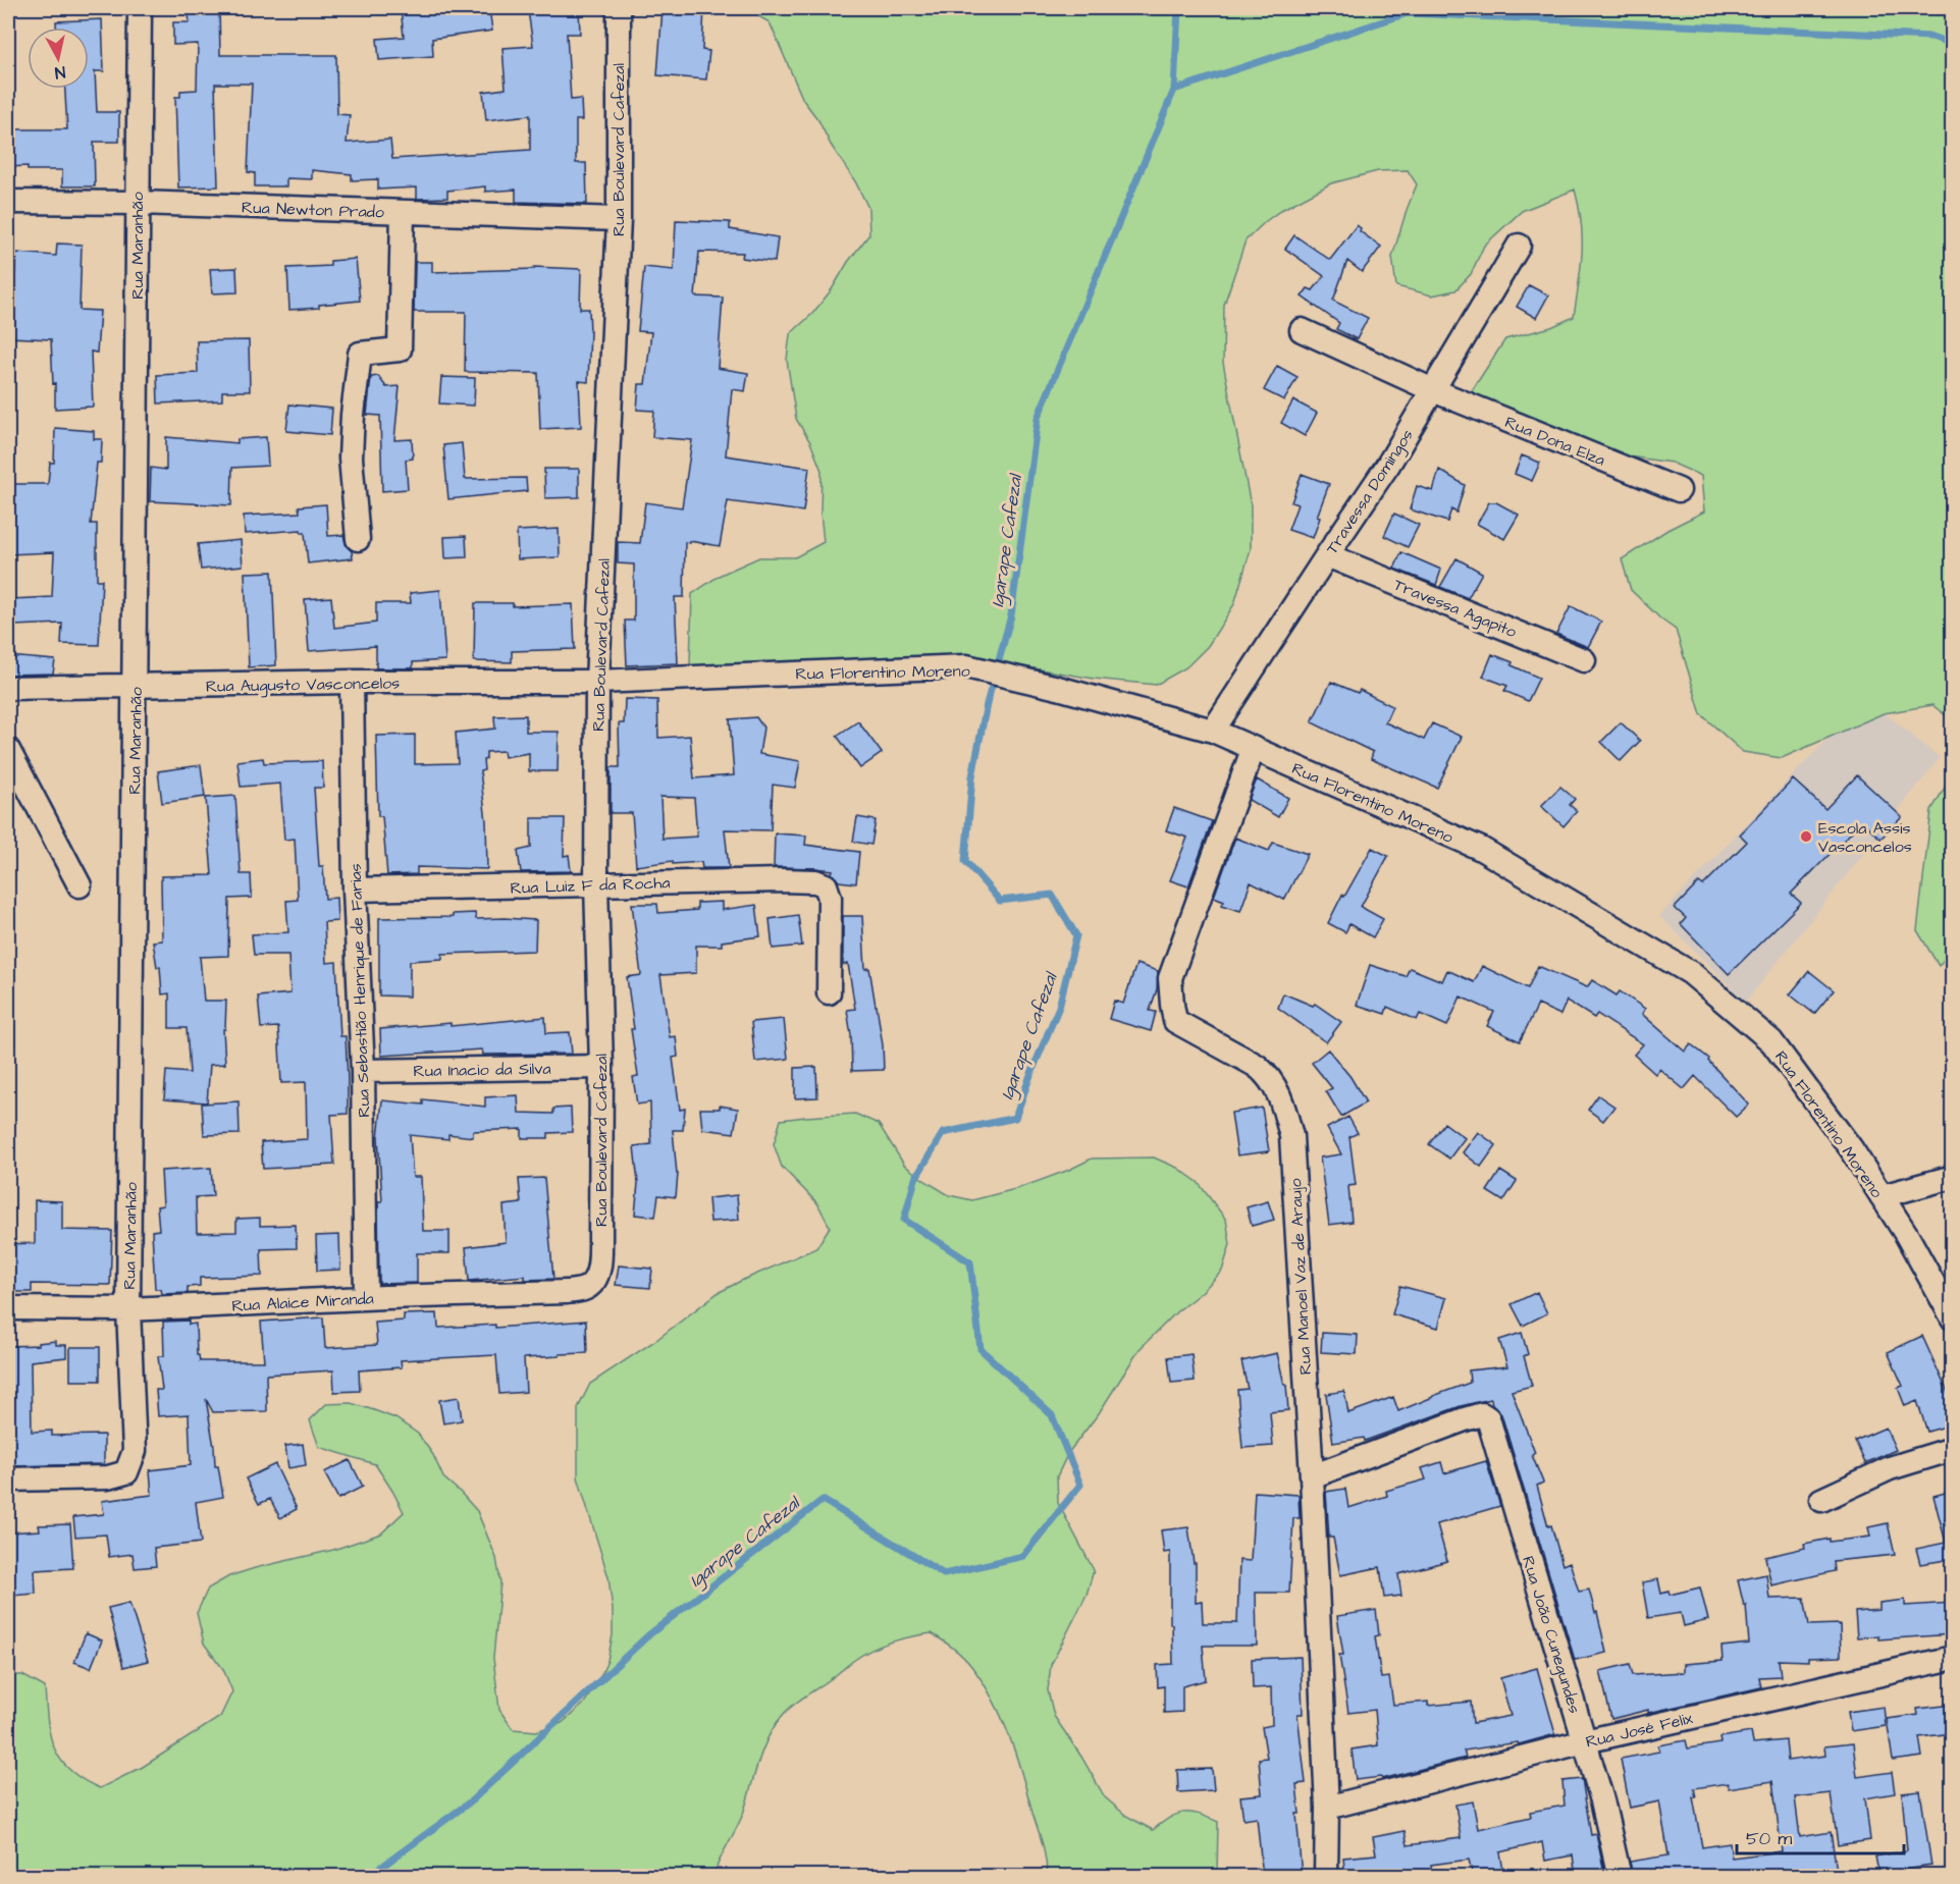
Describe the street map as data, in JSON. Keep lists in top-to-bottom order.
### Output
{
  "streets": {
    "street": [
      "Rua Boulevard Cafezal",
      "Rua Newton Prado",
      "Rua Maranhão",
      "Rua Dona Elza",
      "Travessa Domingos",
      "Travessa Agapito",
      "Rua Florentino Moreno",
      "Rua Augusto Vasconcelos",
      "Rua Luiz F da Rocha",
      "Rua Sebastião Henrique de Farias",
      "Rua Inacio da Silva",
      "Rua Manoel Vaz de Araujo",
      "Rua Alaice Miranda",
      "Rua João Cunegundes",
      "Rua José Felix"
    ]
  },
  "crossings": [
    ["Rua Boulevard Cafezal", "Rua Newton Prado"],
    ["Rua Boulevard Cafezal", "Rua Florentino Moreno"],
    ["Rua Boulevard Cafezal", "Rua Augusto Vasconcelos"],
    ["Rua Boulevard Cafezal", "Rua Luiz F da Rocha"],
    ["Rua Boulevard Cafezal", "Rua Inacio da Silva"],
    ["Rua Boulevard Cafezal", "Rua Alaice Miranda"],
    ["Rua Newton Prado", "Rua Maranhão"],
    ["Rua Maranhão", "Rua Augusto Vasconcelos"],
    ["Rua Maranhão", "Rua Alaice Miranda"],
    ["Rua Dona Elza", "Travessa Domingos"],
    ["Travessa Domingos", "Travessa Agapito"],
    ["Travessa Domingos", "Rua Florentino Moreno"],
    ["Rua Florentino Moreno", "Rua Augusto Vasconcelos"],
    ["Rua Florentino Moreno", "Rua Manoel Vaz de Araujo"],
    ["Rua Augusto Vasconcelos", "Rua Sebastião Henrique de Farias"],
    ["Rua Luiz F da Rocha", "Rua Sebastião Henrique de Farias"],
    ["Rua Sebastião Henrique de Farias", "Rua Inacio da Silva"],
    ["Rua Sebastião Henrique de Farias", "Rua Alaice Miranda"],
    ["Rua Manoel Vaz de Araujo", "Rua João Cunegundes"],
    ["Rua Manoel Vaz de Araujo", "Rua José Felix"],
    ["Rua João Cunegundes", "Rua José Felix"]
  ],
  "water": ["Igarape Cafezal"],
  "places": ["Escola Assis Vasconcelos"],
  "scale_bar": "50 m",
  "north": "bottom"
}
